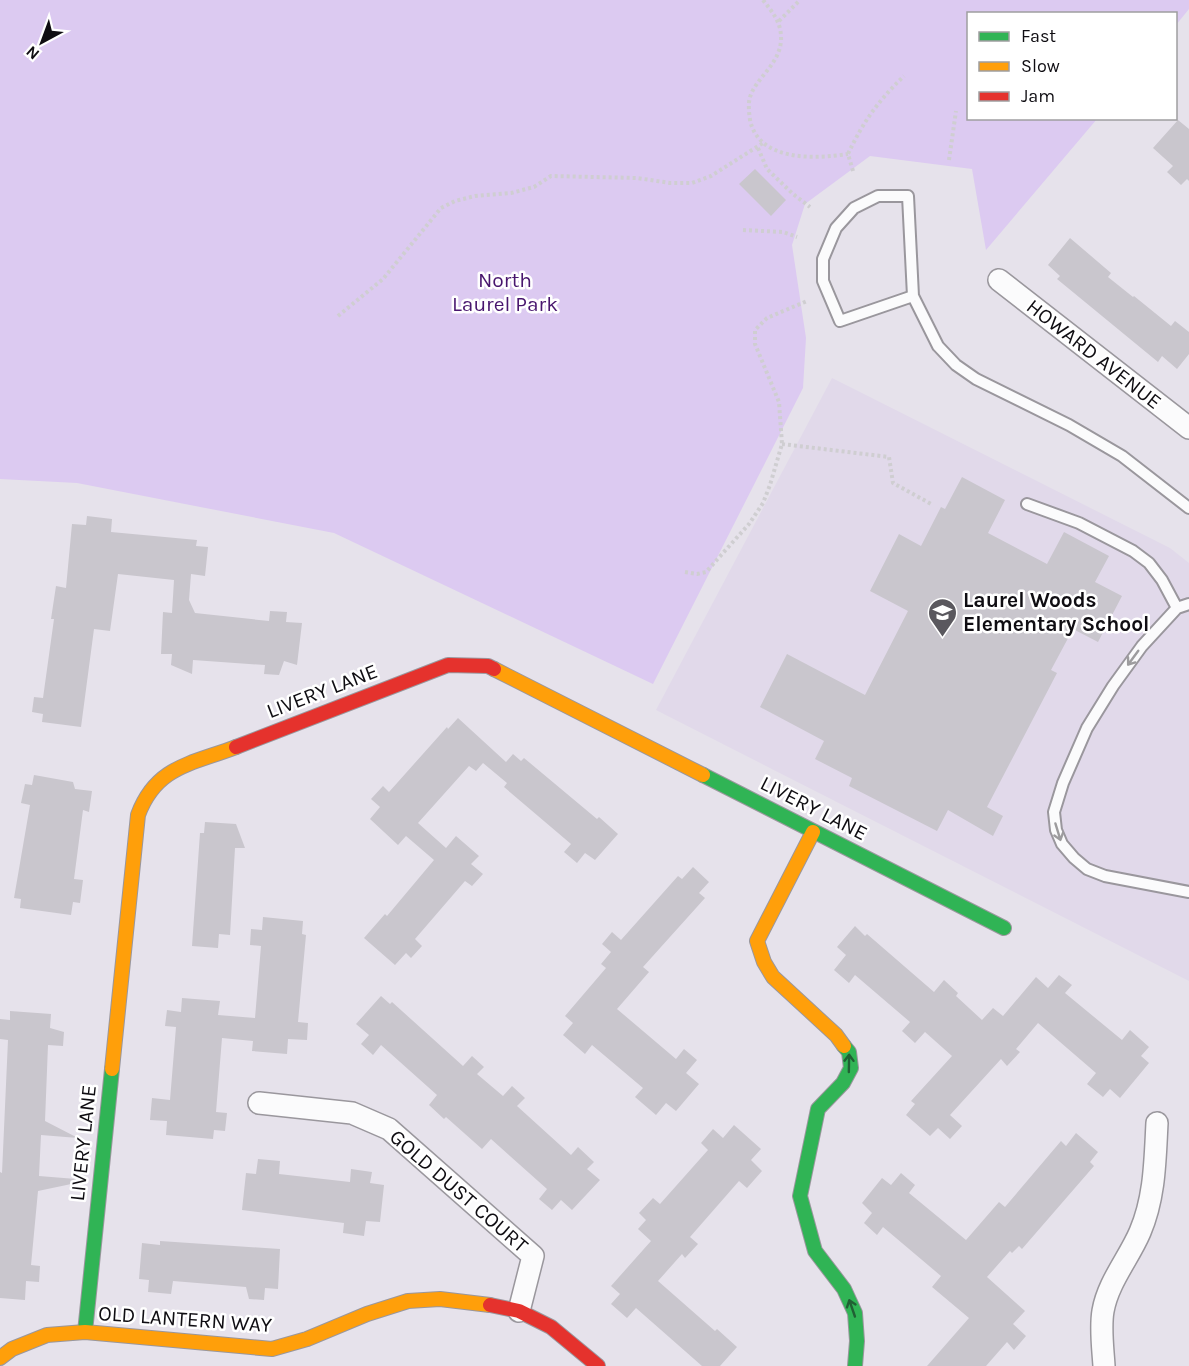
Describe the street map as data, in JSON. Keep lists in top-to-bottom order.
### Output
{
  "streets": {
    "street": [
      "HOWARD AVENUE",
      "LIVERY LANE",
      "GOLD DUST COURT",
      "OLD LANTERN WAY"
    ]
  },
  "crossings": [
    ["LIVERY LANE", "OLD LANTERN WAY"],
    ["GOLD DUST COURT", "OLD LANTERN WAY"]
  ],
  "parks": ["North Laurel Park"],
  "places": {
    "school or university": ["Laurel Woods Elementary School"]
  },
  "legend": ["Fast", "Slow", "Jam"],
  "north": "bottom left"
}
